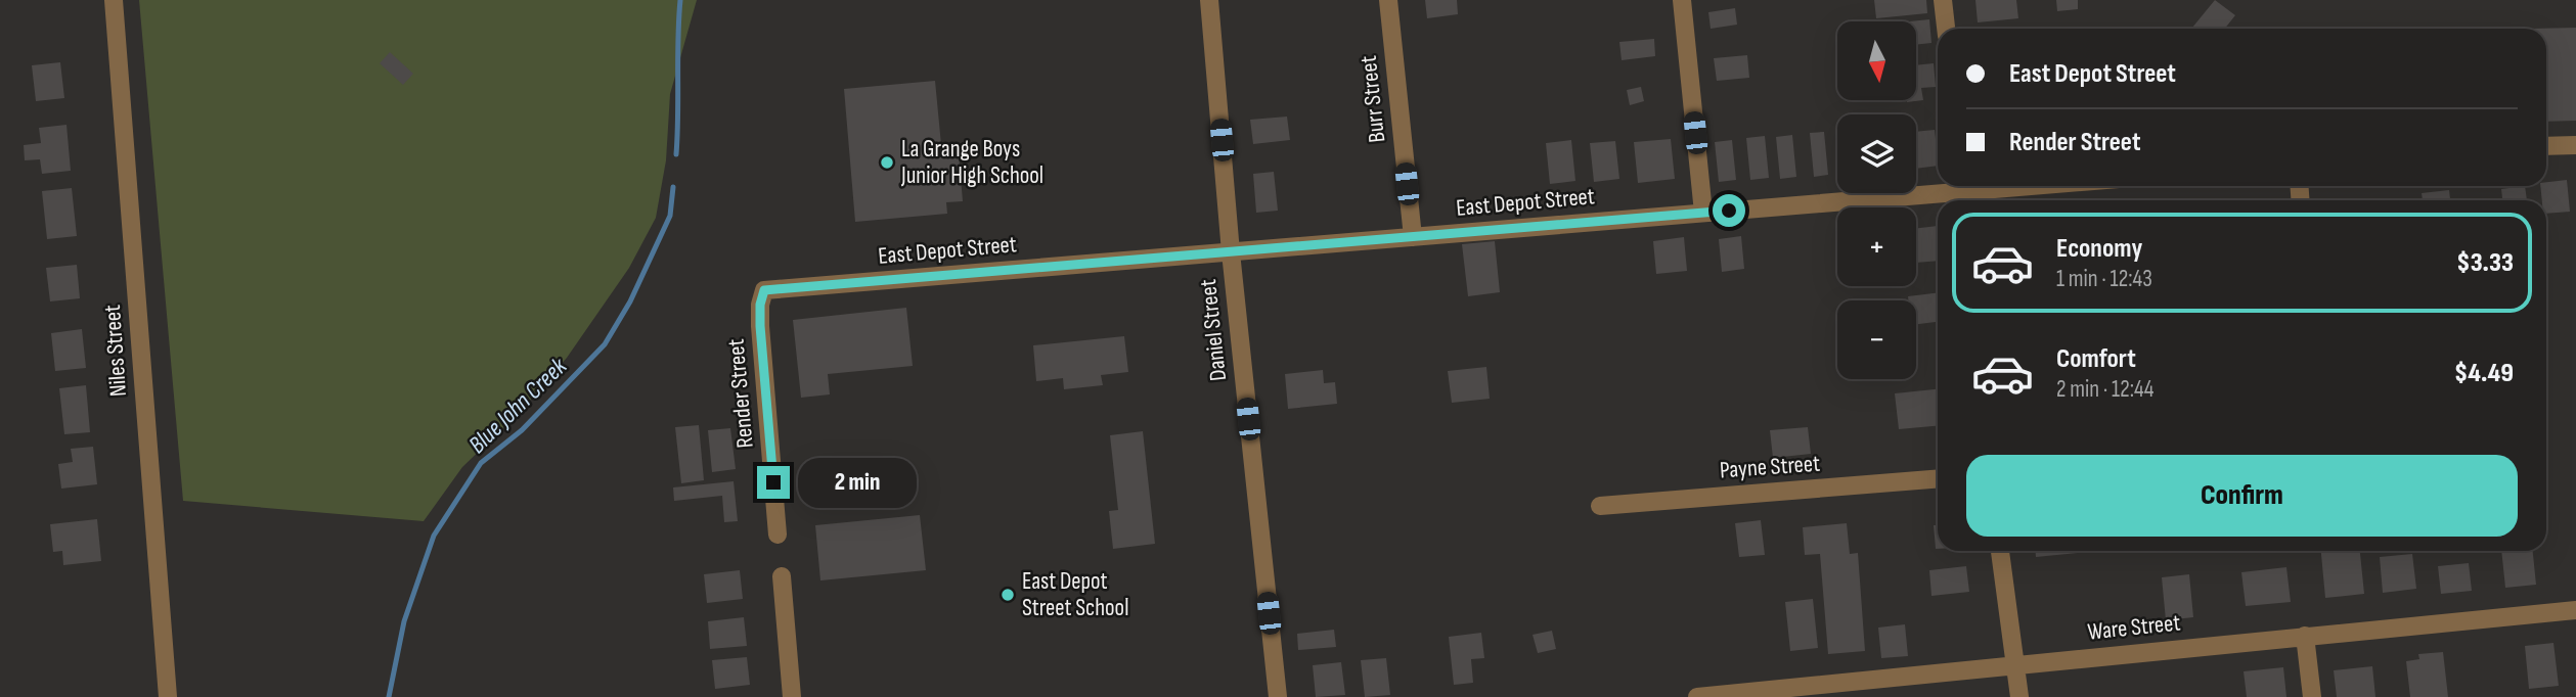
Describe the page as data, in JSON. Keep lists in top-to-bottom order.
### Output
{
  "streets": {
    "street": [
      "Burr Street",
      "East Depot Street",
      "Daniel Street",
      "Niles Street",
      "Render Street",
      "Payne Street",
      "Ware Street"
    ]
  },
  "crossings": [
    ["Burr Street", "East Depot Street"],
    ["East Depot Street", "Daniel Street"],
    ["East Depot Street", "Render Street"]
  ],
  "water": ["Blue John Creek"],
  "places": ["La Grange Boys Junior High School", "East Depot Street School"],
  "north": "bottom",
  "page": {
    "map_buttons": ["+", "−"],
    "banner": ["East Depot Street", "Render Street"],
    "list": [
      {
        "name": "Economy",
        "note": "1 min · 12:43",
        "value": "$3.33"
      },
      {
        "name": "Comfort",
        "note": "2 min · 12:44",
        "value": "$4.49"
      }
    ],
    "buttons": "Confirm",
    "bubble": "2 min"
  }
}
